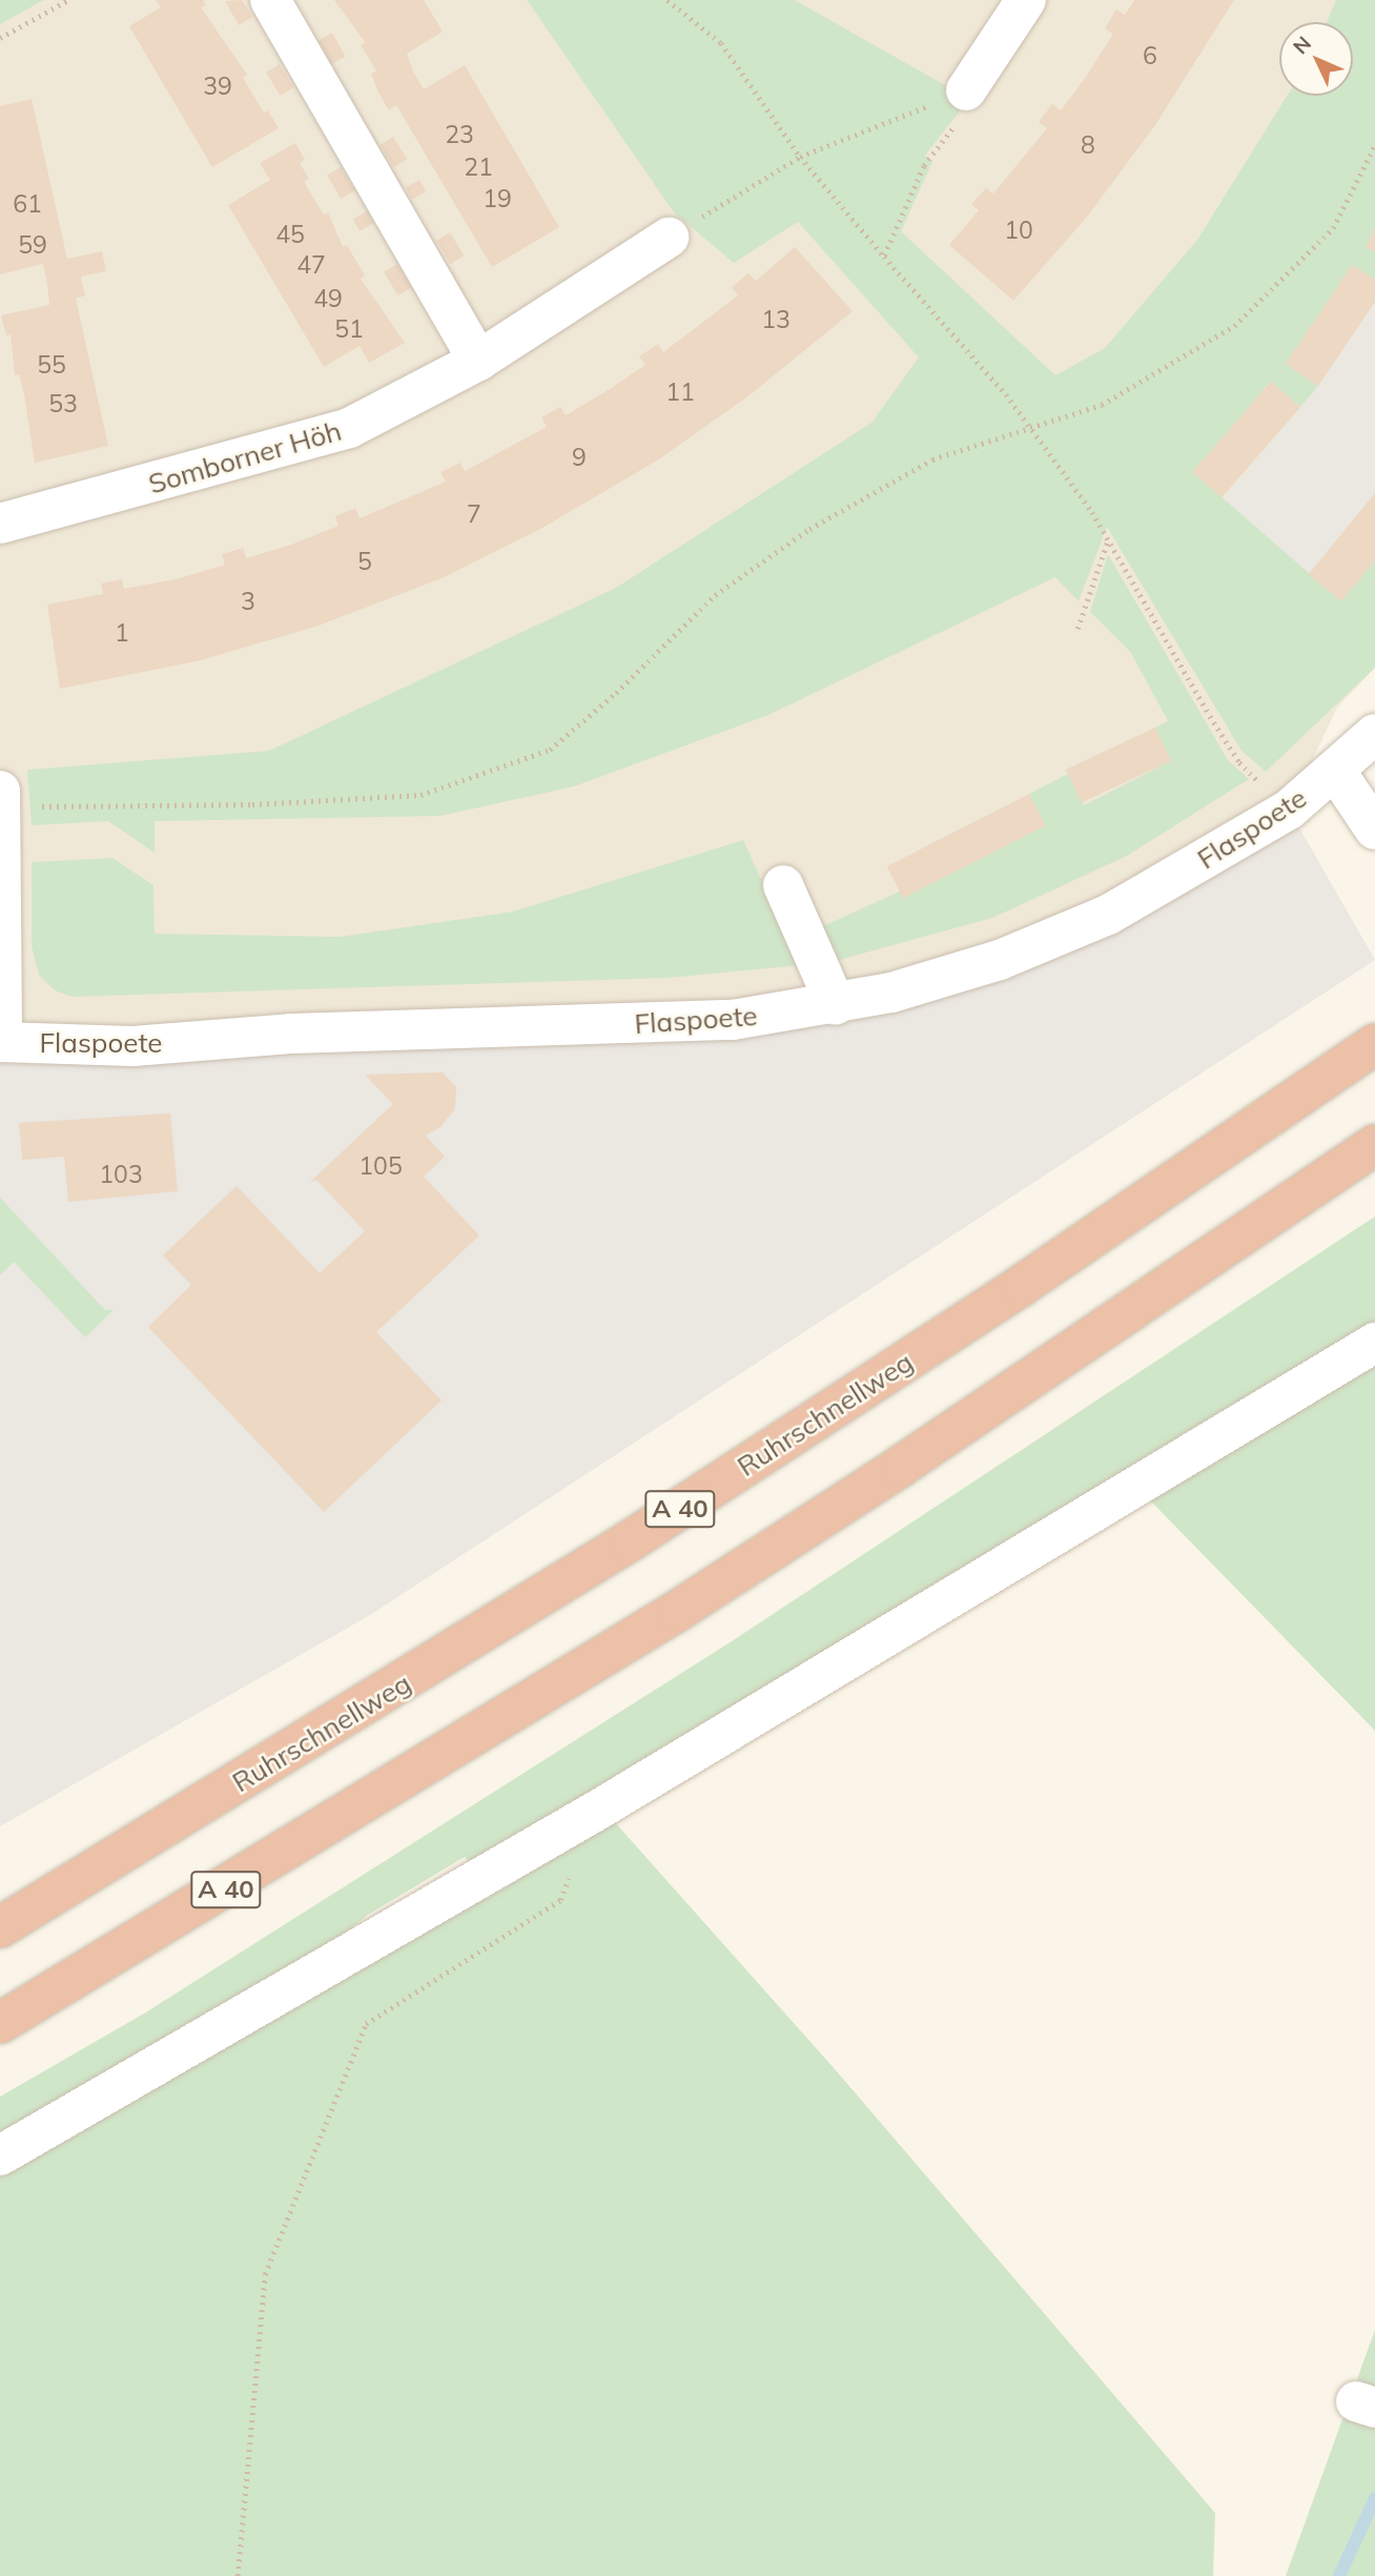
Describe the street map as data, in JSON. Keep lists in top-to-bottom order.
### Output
{
  "streets": {
    "highway": ["Ruhrschnellweg", "A 40"],
    "street": ["Somborner Höh", "Flaspoete"]
  },
  "house_numbers": [
    "6",
    "39",
    "23",
    "8",
    "21",
    "19",
    "61",
    "10",
    "45",
    "59",
    "47",
    "49",
    "13",
    "51",
    "55",
    "11",
    "53",
    "9",
    "7",
    "5",
    "3",
    "1",
    "105",
    "103"
  ],
  "north": "top left"
}
